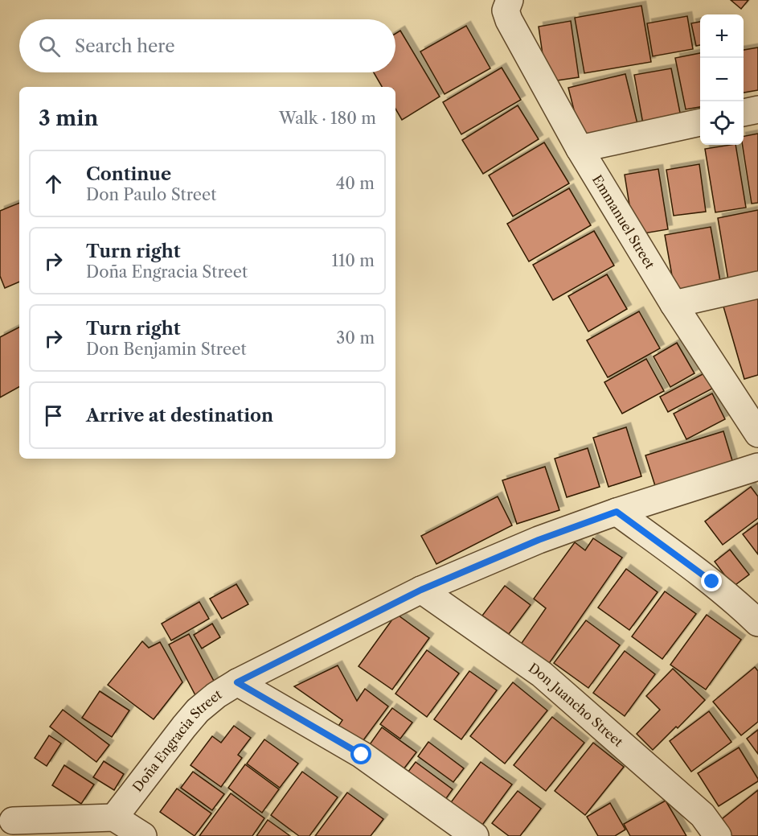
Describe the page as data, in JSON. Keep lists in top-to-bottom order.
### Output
{
  "streets": {
    "street": ["Emmanuel Street", "Don Juancho Street", "Doña Engracia Street"]
  },
  "crossings": [
    ["Don Juancho Street", "Doña Engracia Street"]
  ],
  "page": {
    "map_buttons": ["+", "−"],
    "search": "Search here",
    "heading": ["3 min", "Walk · 180 m"],
    "list": [
      ["Continue", "Don Paulo Street", "40 m"],
      ["Turn right", "Doña Engracia Street", "110 m"],
      ["Turn right", "Don Benjamin Street", "30 m"],
      "Arrive at destination"
    ]
  }
}
